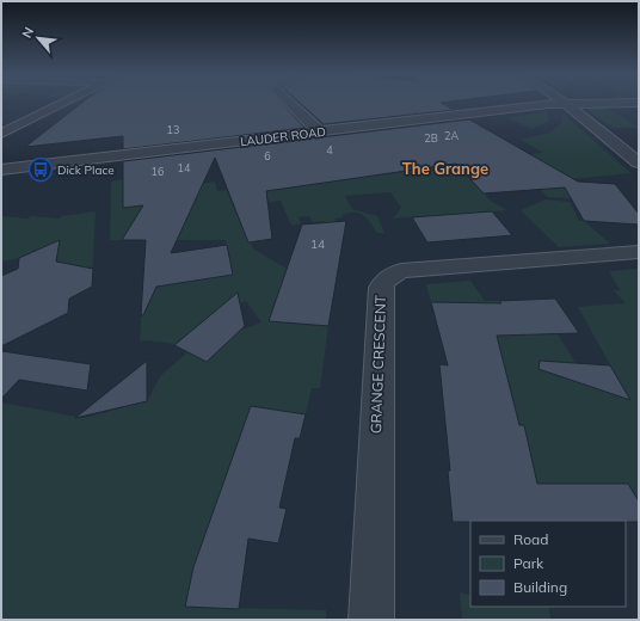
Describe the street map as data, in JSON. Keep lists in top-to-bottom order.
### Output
{
  "streets": {
    "street": ["LAUDER ROAD", "GRANGE CRESCENT"]
  },
  "districts": ["The Grange"],
  "places": {
    "bus stop": ["Dick Place"]
  },
  "house_numbers": [
    "13",
    "2A",
    "2B",
    "4",
    "6",
    "14",
    "16",
    "14"
  ],
  "legend": ["Road", "Park", "Building"],
  "north": "top left"
}
